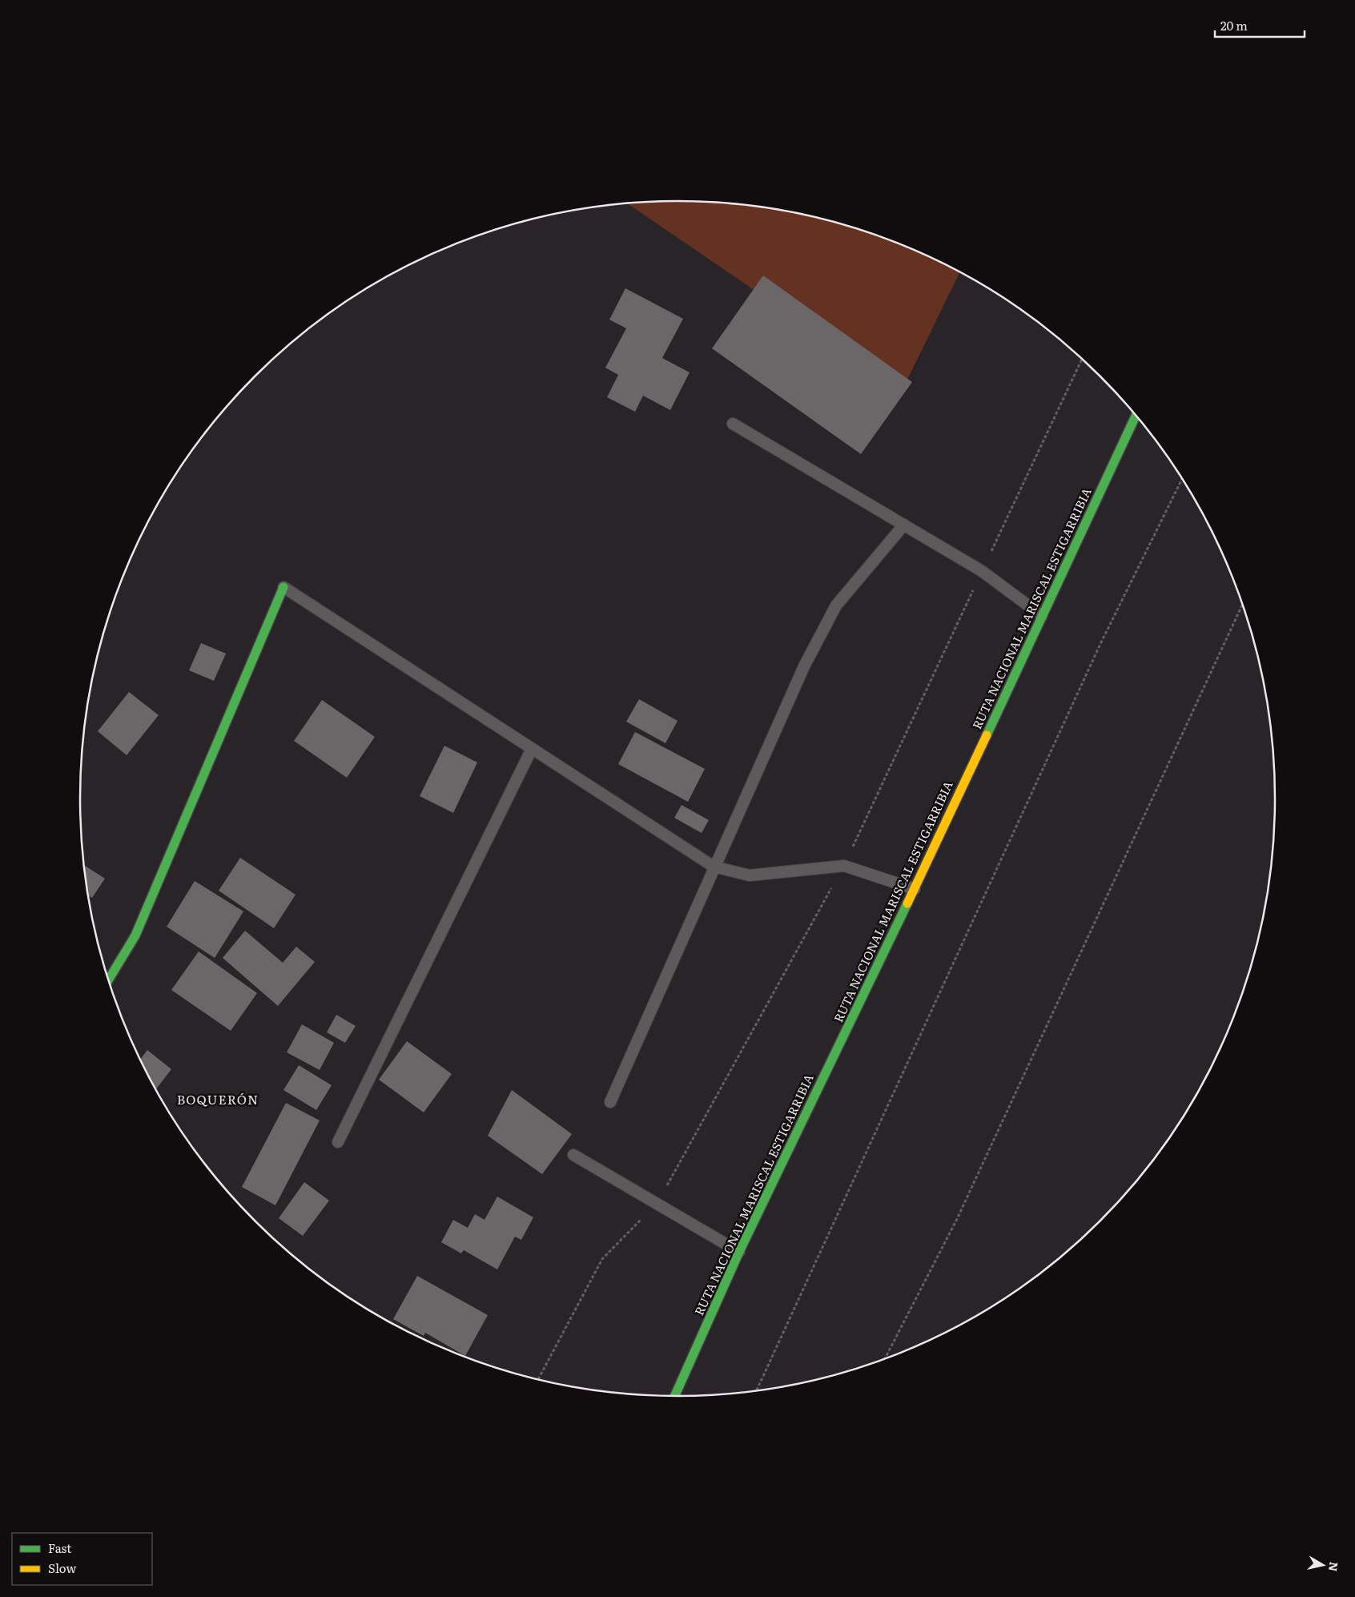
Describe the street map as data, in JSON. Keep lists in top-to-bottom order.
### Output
{
  "streets": {
    "main road": ["RUTA NACIONAL MARISCAL ESTIGARRIBIA"]
  },
  "districts": ["BOQUERÓN"],
  "legend": ["Fast", "Slow"],
  "scale_bar": "20 m",
  "north": "right"
}
